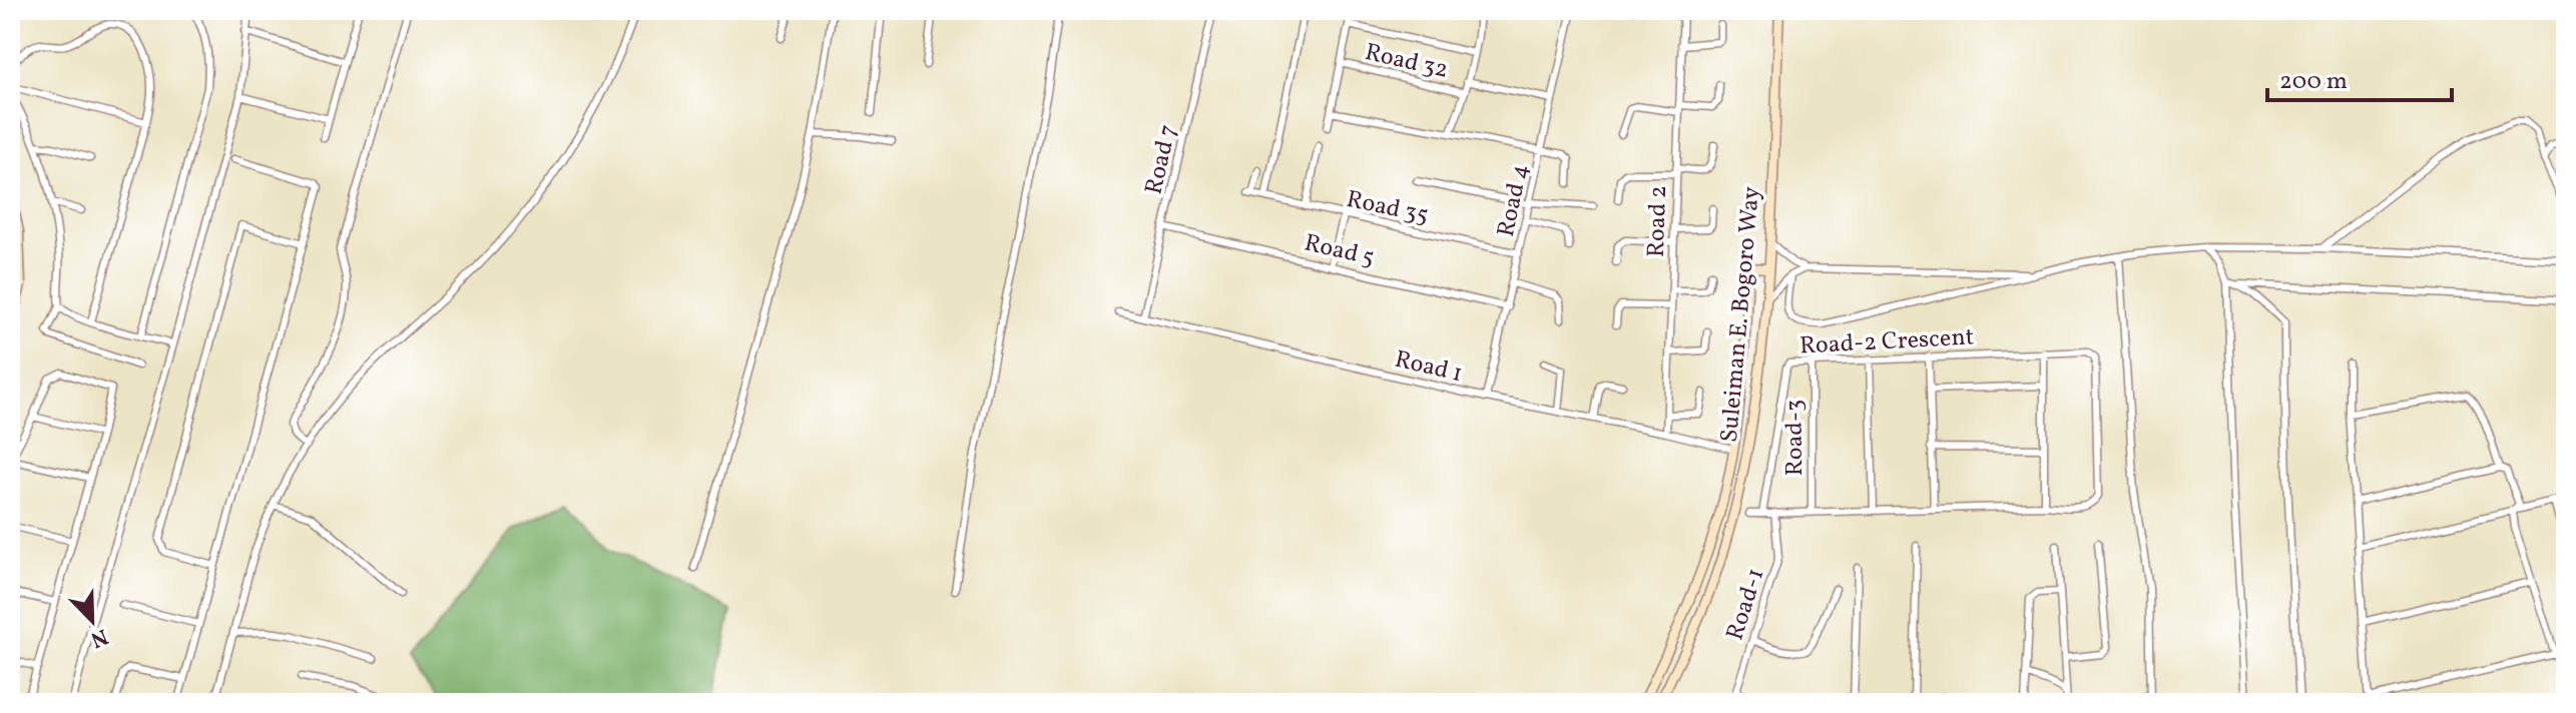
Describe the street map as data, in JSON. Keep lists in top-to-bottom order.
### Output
{
  "streets": {
    "main road": ["Suleiman E. Bogoro Way"],
    "street": [
      "Road 32",
      "Road 7",
      "Road 4",
      "Road 35",
      "Road 2",
      "Road 5",
      "Road-2 Crescent",
      "Road 1",
      "Road-3",
      "Road-1"
    ]
  },
  "crossings": [
    ["Road 7", "Road 5"],
    ["Road 7", "Road 1"],
    ["Road 4", "Road 35"],
    ["Road 4", "Road 5"],
    ["Road 4", "Road 1"],
    ["Road 2", "Road 1"],
    ["Suleiman E. Bogoro Way", "Road 1"],
    ["Road-2 Crescent", "Road-3"]
  ],
  "scale_bar": "200 m",
  "north": "bottom right"
}
